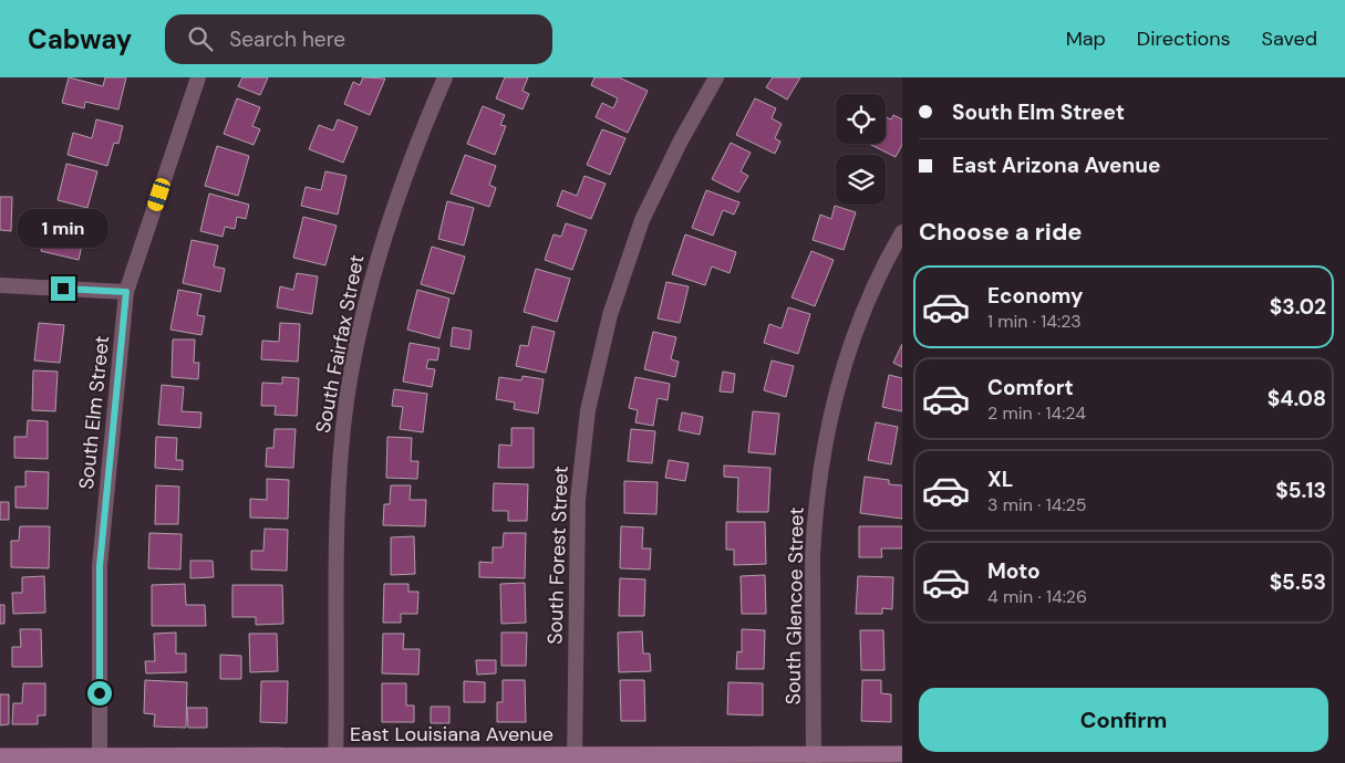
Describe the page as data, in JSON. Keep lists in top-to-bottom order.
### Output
{
  "streets": {
    "street": [
      "South Fairfax Street",
      "South Elm Street",
      "South Forest Street",
      "South Glencoe Street",
      "East Louisiana Avenue"
    ]
  },
  "crossings": [
    ["South Fairfax Street", "East Louisiana Avenue"],
    ["South Elm Street", "East Louisiana Avenue"],
    ["South Forest Street", "East Louisiana Avenue"],
    ["South Glencoe Street", "East Louisiana Avenue"]
  ],
  "page": {
    "header": "Cabway",
    "search": "Search here",
    "nav": ["Map", "Directions", "Saved"],
    "banner": ["South Elm Street", "East Arizona Avenue"],
    "heading": "Choose a ride",
    "bubble": "1 min",
    "list": [
      {
        "name": "Economy",
        "note": "1 min · 14:23",
        "value": "$3.02"
      },
      {
        "name": "Comfort",
        "note": "2 min · 14:24",
        "value": "$4.08"
      },
      {
        "name": "XL",
        "note": "3 min · 14:25",
        "value": "$5.13"
      },
      {
        "name": "Moto",
        "note": "4 min · 14:26",
        "value": "$5.53"
      }
    ],
    "buttons": "Confirm"
  }
}
